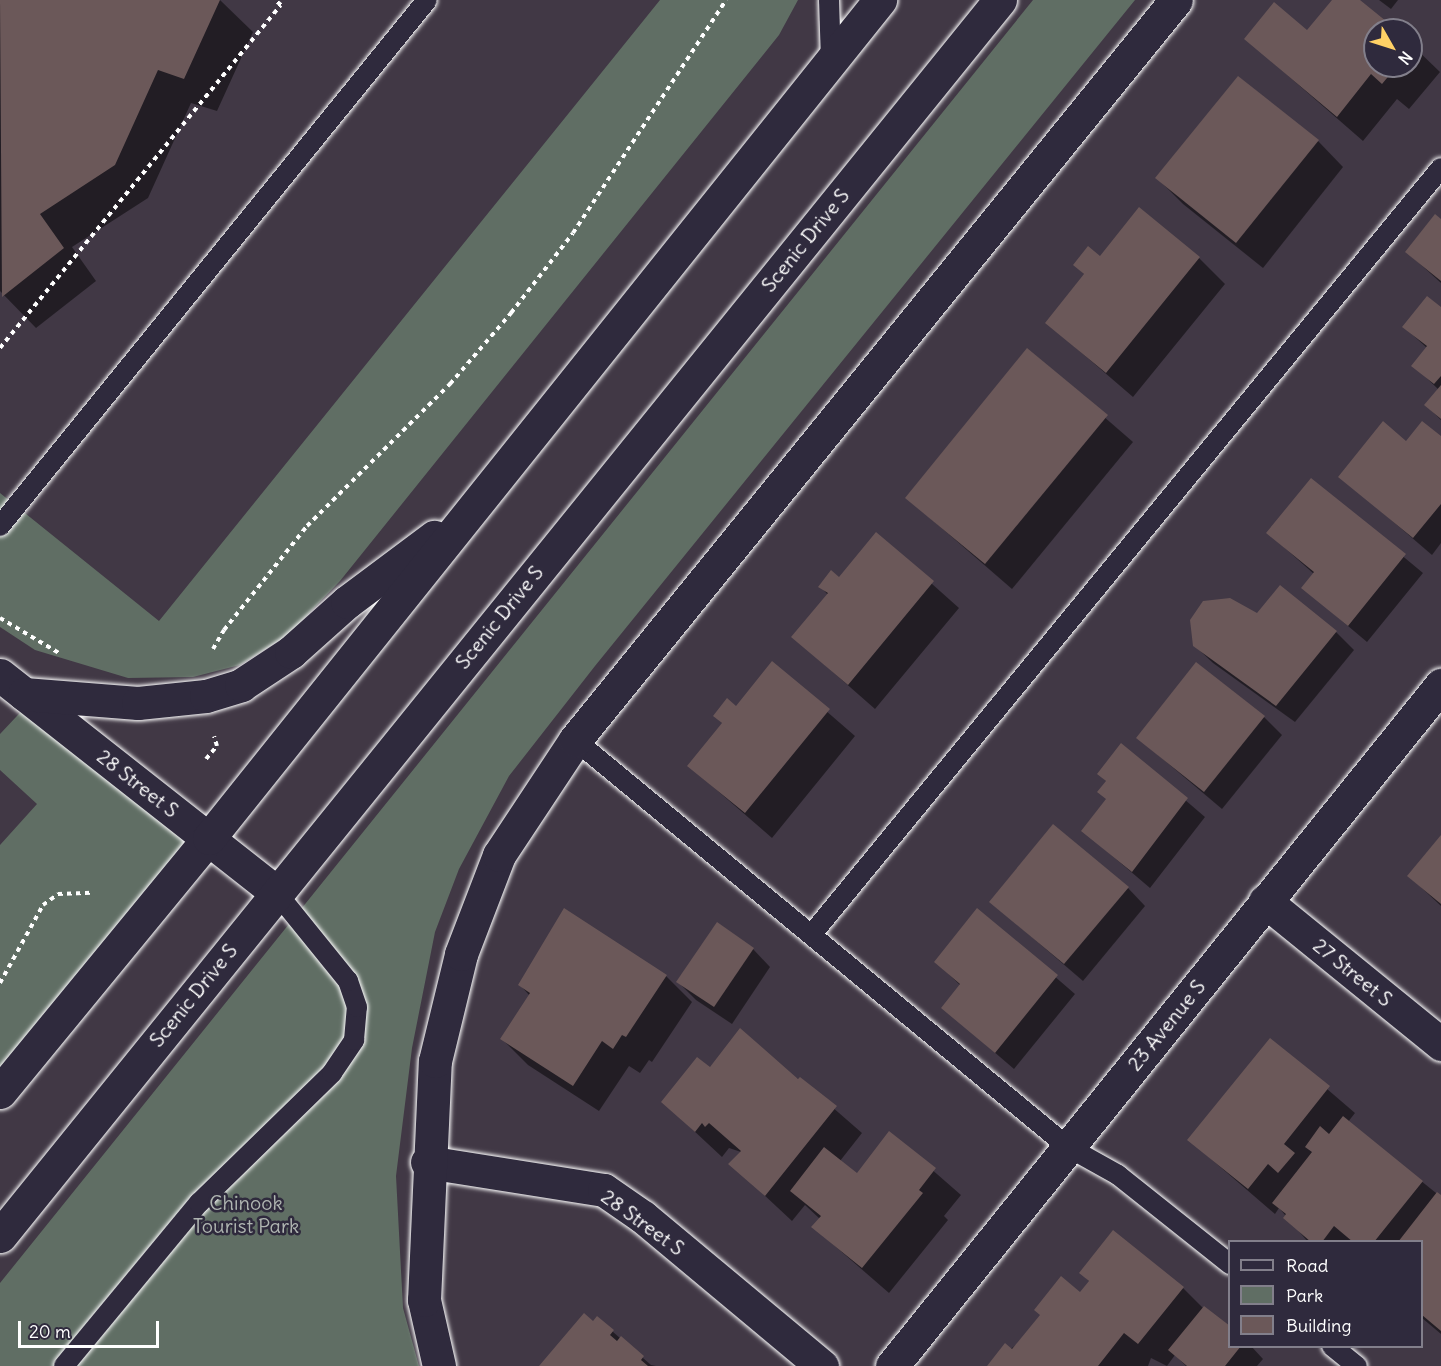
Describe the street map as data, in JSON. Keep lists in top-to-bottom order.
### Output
{
  "streets": {
    "street": [
      "Scenic Drive S",
      "28 Street S",
      "27 Street S",
      "23 Avenue S"
    ]
  },
  "crossings": [
    ["Scenic Drive S", "28 Street S"],
    ["27 Street S", "23 Avenue S"]
  ],
  "parks": ["Chinook Tourist Park"],
  "legend": ["Road", "Park", "Building"],
  "scale_bar": "20 m",
  "north": "bottom right"
}
